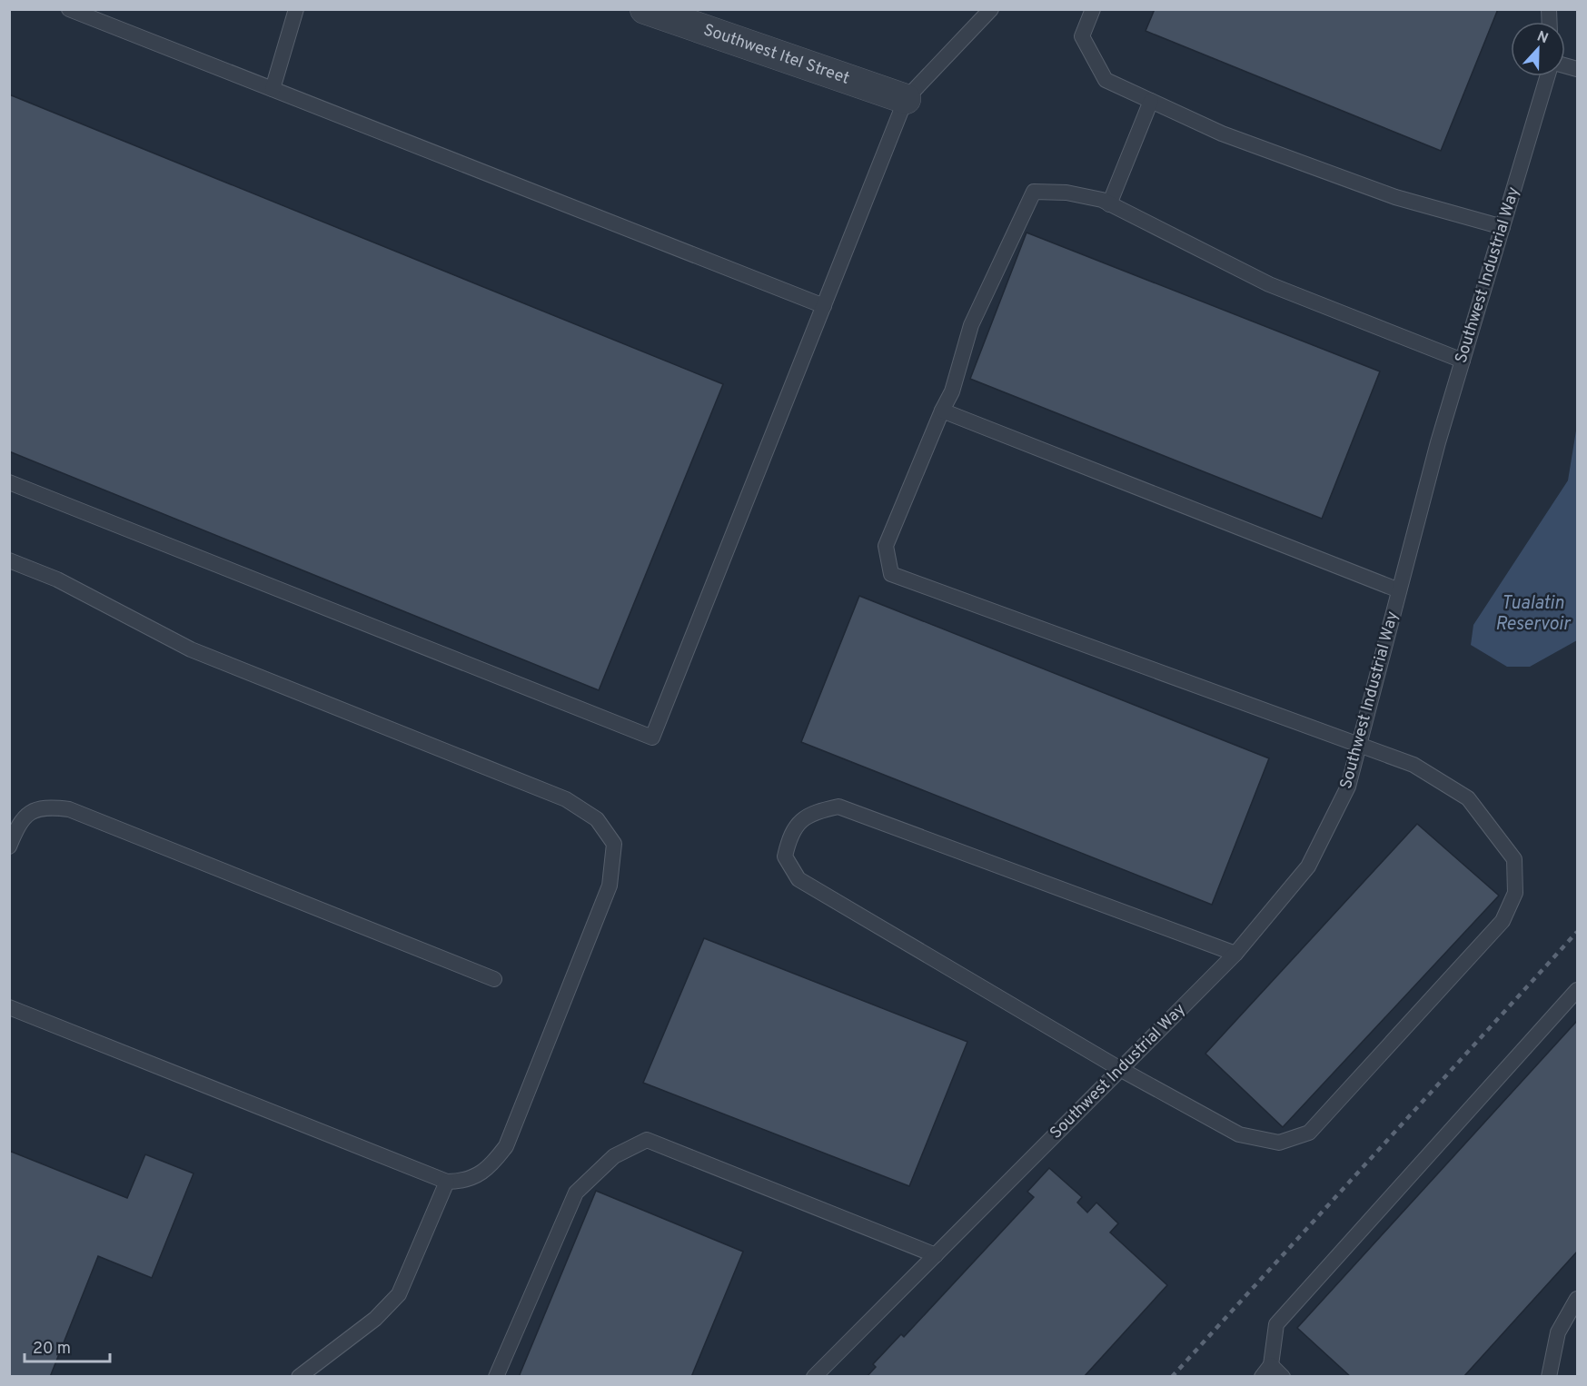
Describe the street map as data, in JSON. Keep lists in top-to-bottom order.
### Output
{
  "streets": {
    "street": ["Southwest Itel Street"],
    "lane": ["Southwest Industrial Way"]
  },
  "water": ["Tualatin Reservoir"],
  "scale_bar": "20 m",
  "north": "top"
}
